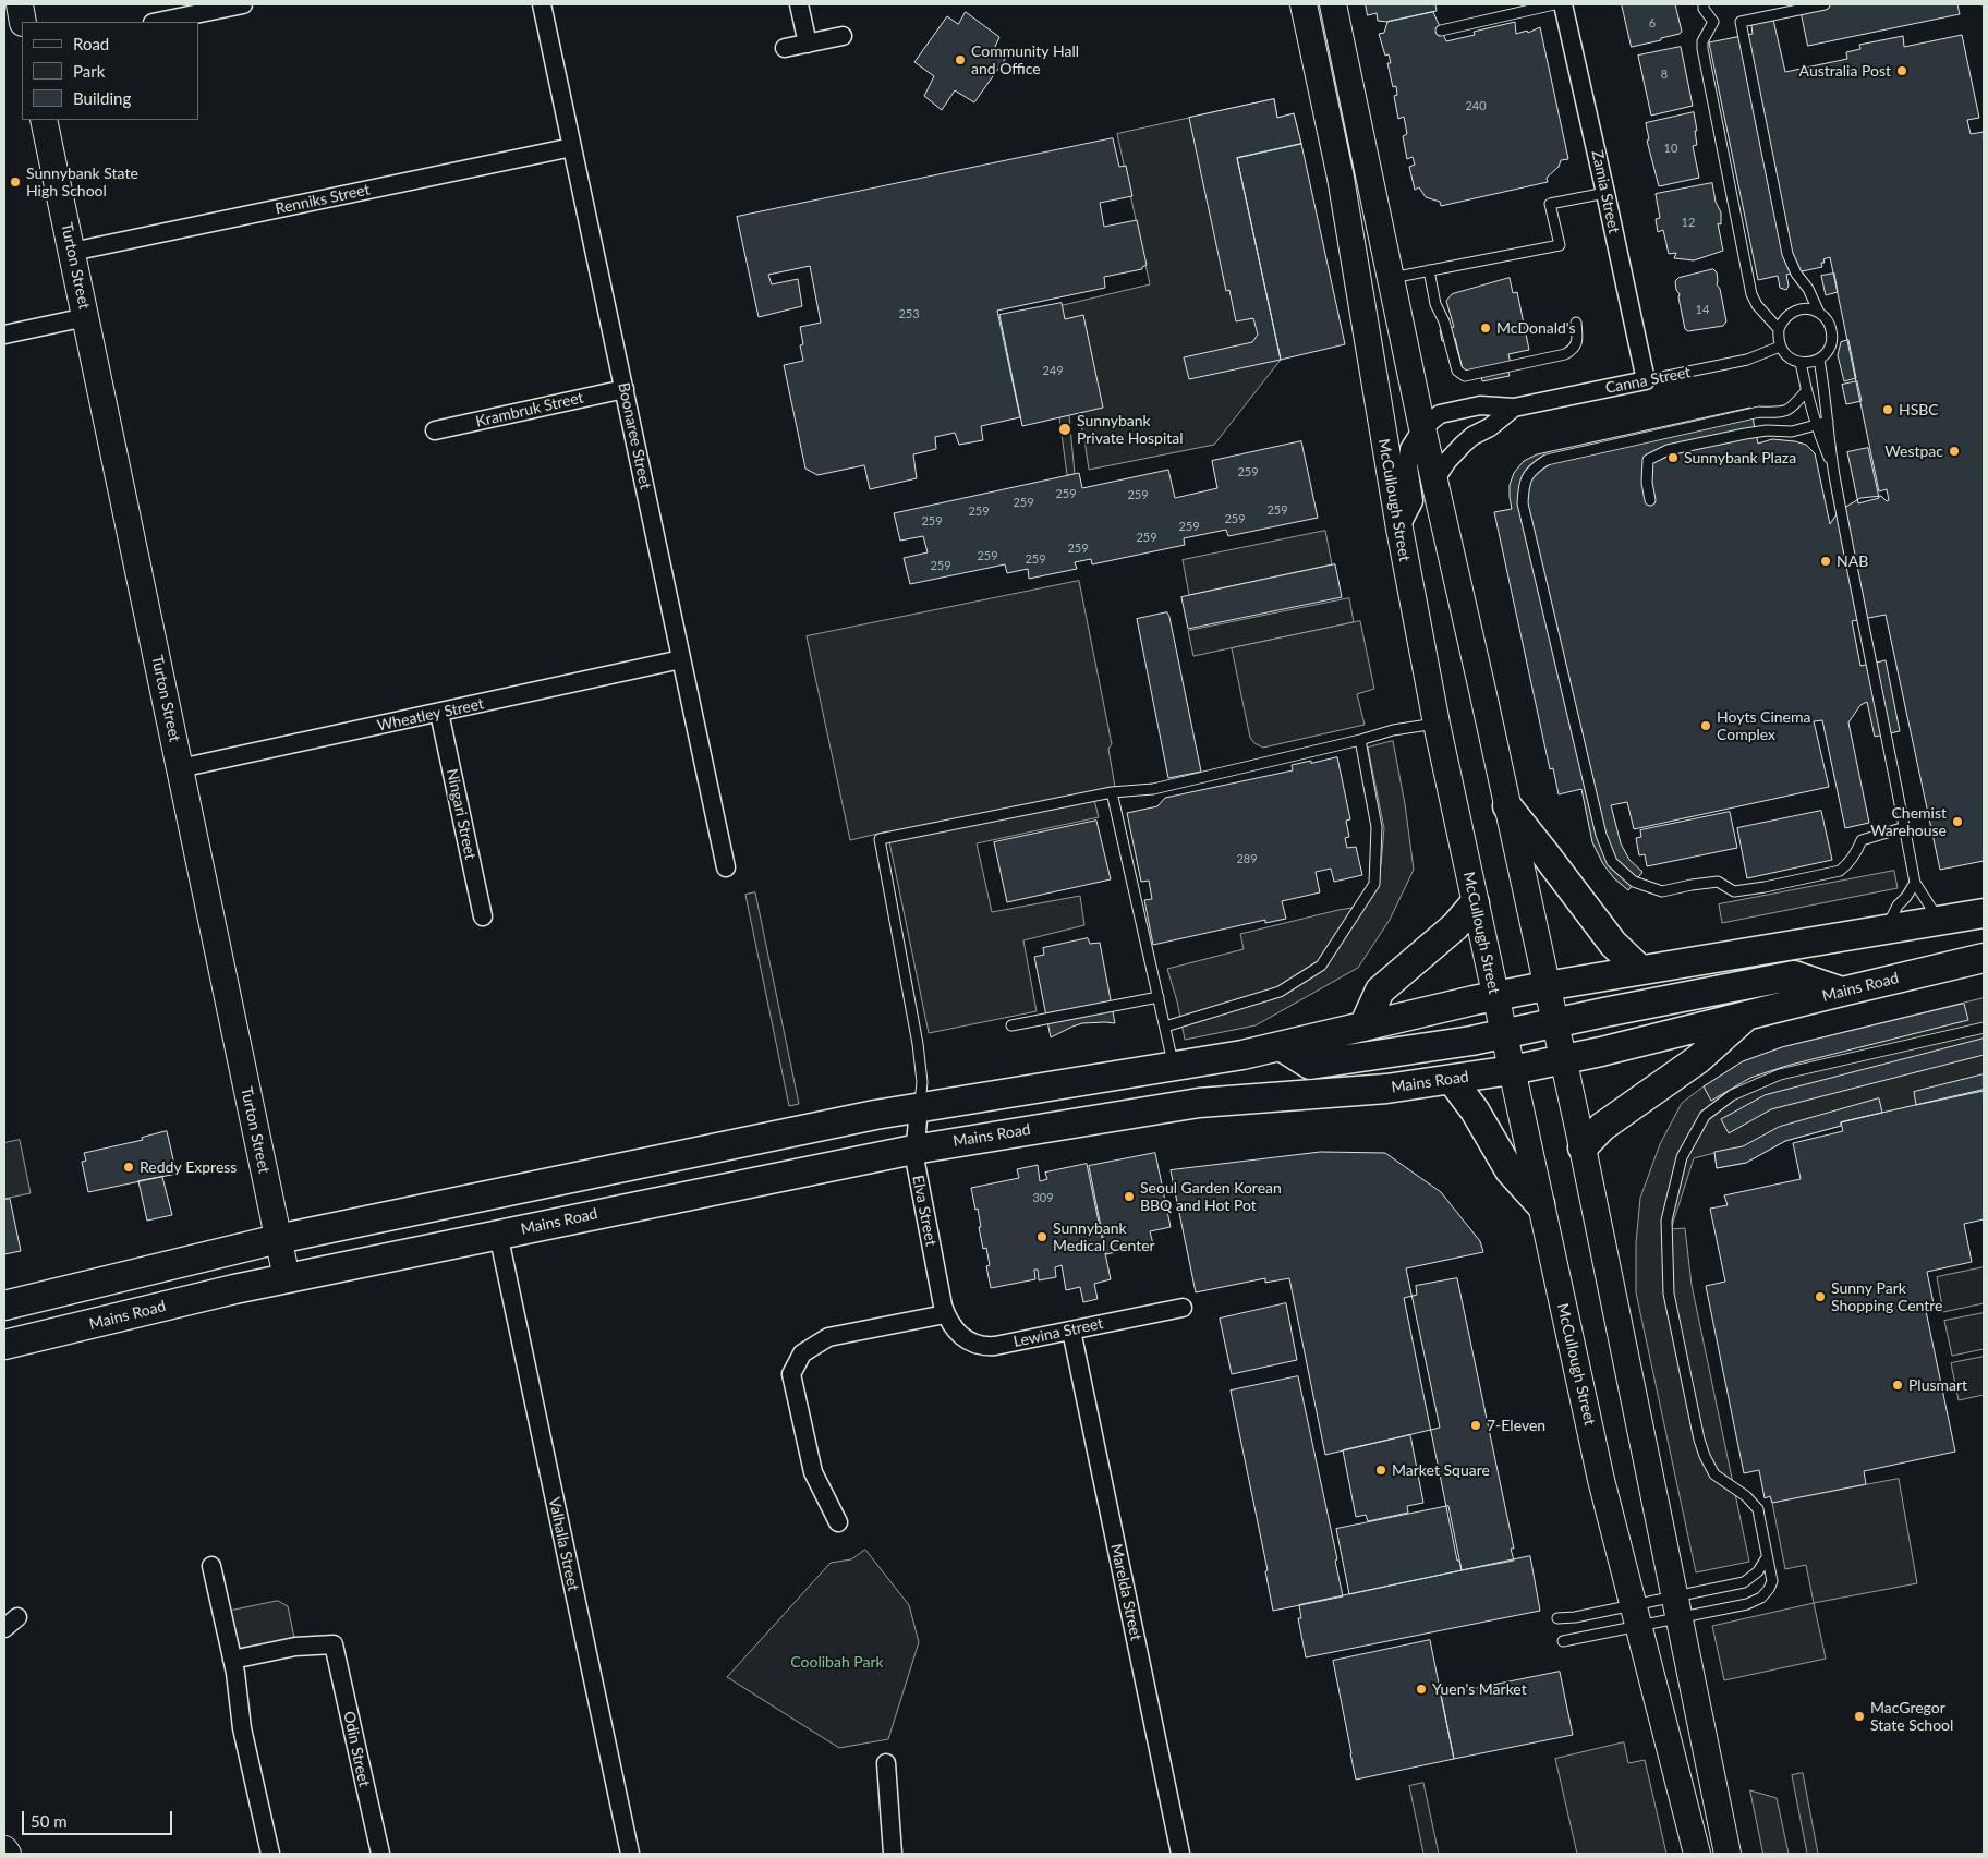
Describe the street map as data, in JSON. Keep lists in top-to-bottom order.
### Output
{
  "streets": {
    "main road": ["Turton Street", "McCullough Street", "Mains Road"],
    "street": [
      "Zamia Street",
      "Renniks Street",
      "Canna Street",
      "Krambruk Street",
      "Boonaree Street",
      "Wheatley Street",
      "Ningari Street",
      "Elva Street",
      "Lewina Street",
      "Valhalla Street",
      "Marelda Street",
      "Odin Street"
    ]
  },
  "crossings": [
    ["Zamia Street", "Canna Street"],
    ["Renniks Street", "Turton Street"],
    ["Renniks Street", "Boonaree Street"],
    ["Turton Street", "Wheatley Street"],
    ["Turton Street", "Mains Road"],
    ["Canna Street", "McCullough Street"],
    ["Krambruk Street", "Boonaree Street"],
    ["Boonaree Street", "Wheatley Street"],
    ["McCullough Street", "Mains Road"],
    ["Wheatley Street", "Ningari Street"],
    ["Mains Road", "Elva Street"],
    ["Mains Road", "Valhalla Street"],
    ["Elva Street", "Lewina Street"],
    ["Lewina Street", "Marelda Street"]
  ],
  "parks": ["Coolibah Park"],
  "places": [
    "Community Hall and Office",
    "Australia Post",
    "Sunnybank State High School",
    "McDonald's",
    "HSBC",
    "Sunnybank Private Hospital",
    "Westpac",
    "Sunnybank Plaza",
    "NAB",
    "Hoyts Cinema Complex",
    "Chemist Warehouse",
    "Reddy Express",
    "Seoul Garden Korean BBQ and Hot Pot",
    "Sunnybank Medical Center",
    "Sunny Park Shopping Centre",
    "Plusmart",
    "7-Eleven",
    "Market Square",
    "Yuen's Market",
    "MacGregor State School"
  ],
  "house_numbers": [
    "6",
    "8",
    "240",
    "10",
    "12",
    "14",
    "253",
    "249",
    "259",
    "259",
    "259",
    "259",
    "259",
    "259",
    "259",
    "259",
    "259",
    "259",
    "259",
    "259",
    "259",
    "259",
    "289",
    "309"
  ],
  "legend": ["Road", "Park", "Building"],
  "scale_bar": "50 m"
}
